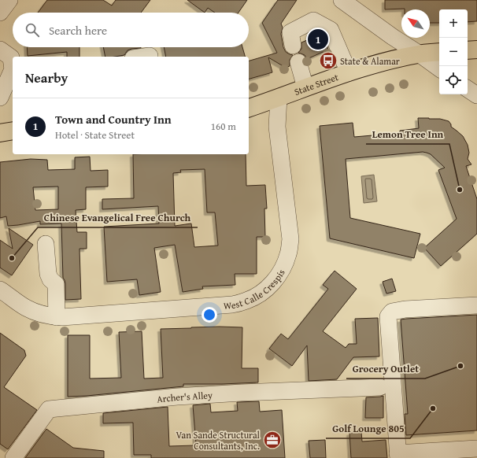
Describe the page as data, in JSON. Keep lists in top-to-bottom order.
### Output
{
  "streets": {
    "main road": ["State Street"],
    "street": ["West Calle Crespis", "Archer's Alley"]
  },
  "crossings": [
    ["State Street", "West Calle Crespis"]
  ],
  "places": {
    "bus stop": ["State & Alamar"],
    "other": [
      "Lemon Tree Inn",
      "Chinese Evangelical Free Church",
      "Grocery Outlet",
      "Golf Lounge 805"
    ],
    "office": ["Van Sande Structural Consultants, Inc."]
  },
  "north": "top left",
  "page": {
    "map_buttons": ["+", "−"],
    "search": "Search here",
    "pins": "1",
    "heading": "Nearby",
    "list": [
      {
        "mark": "1",
        "name": "Town and Country Inn",
        "note": "Hotel · State Street",
        "value": "160 m"
      }
    ]
  }
}
